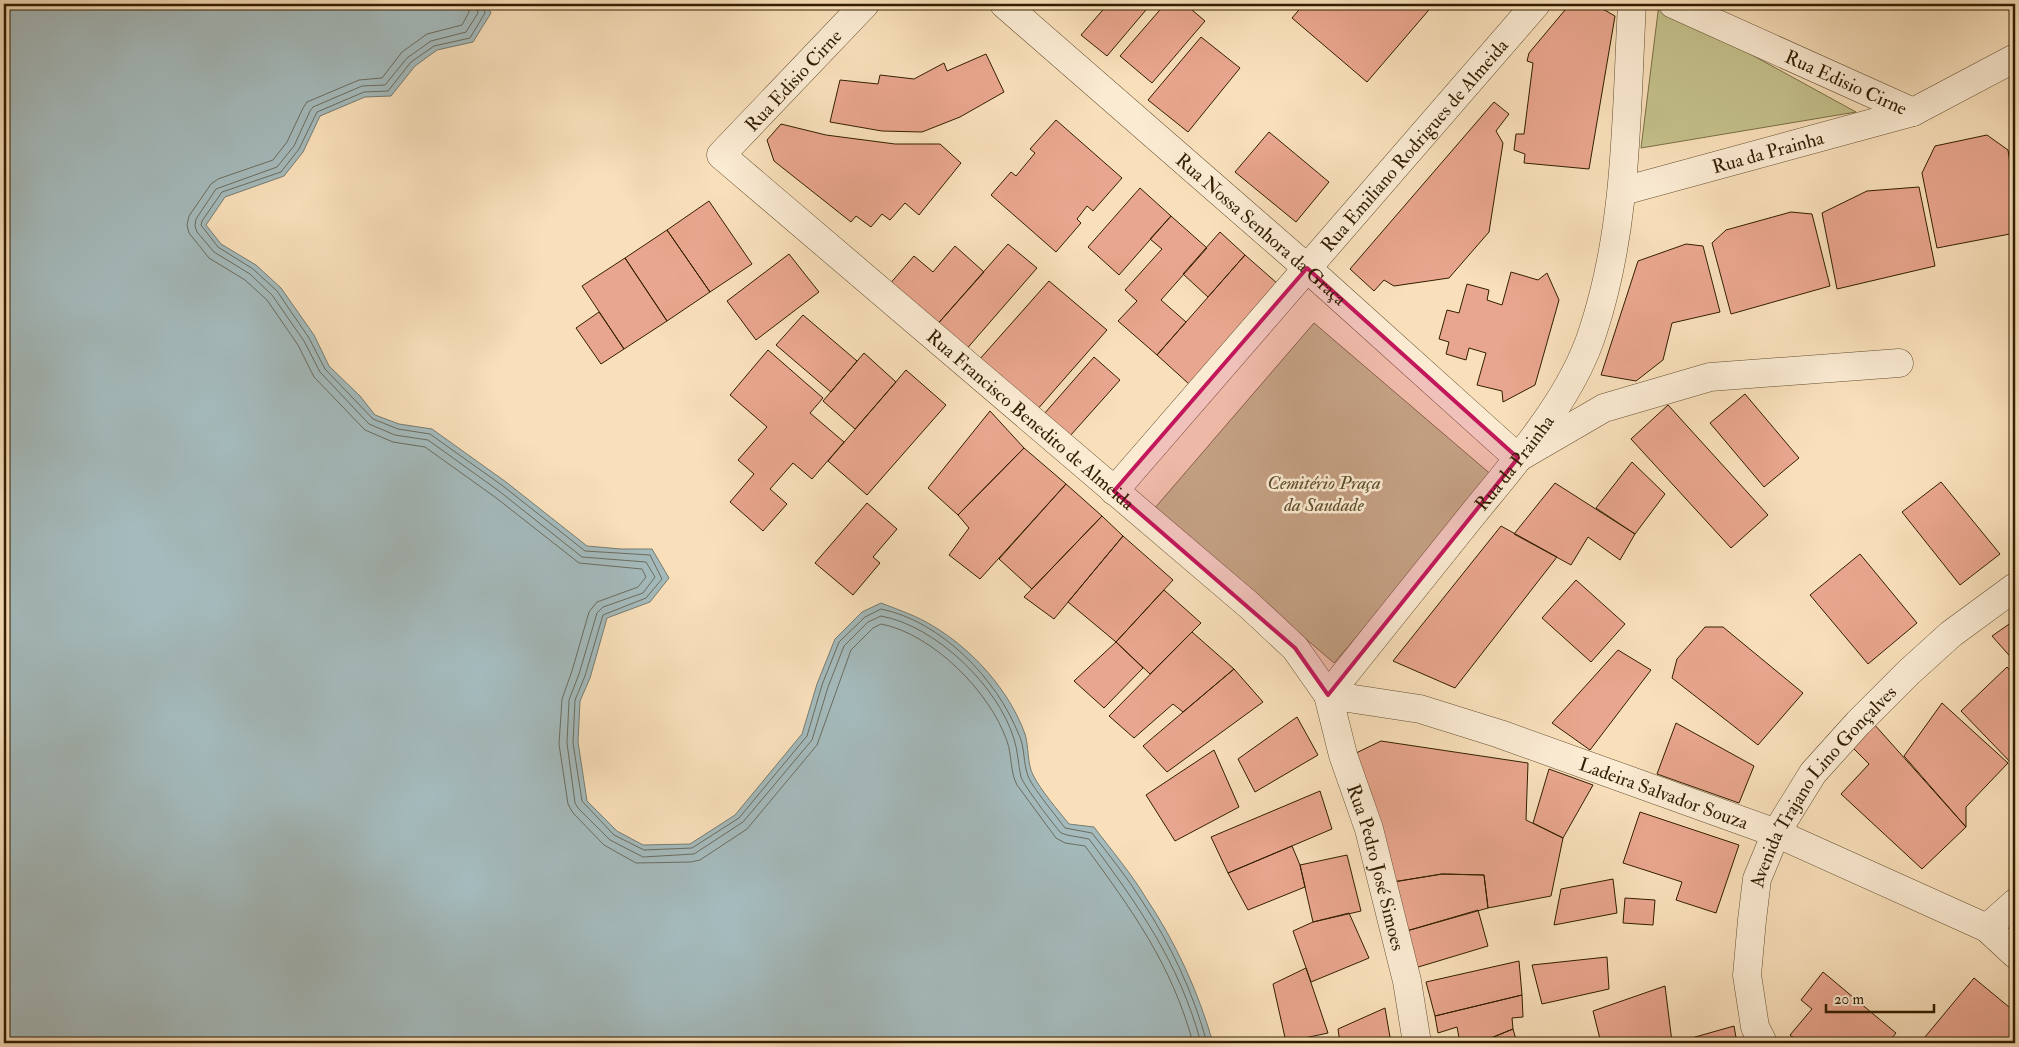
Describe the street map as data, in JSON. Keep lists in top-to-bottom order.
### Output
{
  "streets": {
    "street": [
      "Rua Edisio Cirne",
      "Rua Emiliano Rodrigues de Almeida",
      "Rua da Prainha",
      "Rua Nossa Senhora da Graça",
      "Rua Francisco Benedito de Almeida",
      "Avenida Trajano Lino Gonçalves",
      "Ladeira Salvador Souza",
      "Rua Pedro José Simoes"
    ]
  },
  "crossings": [
    ["Rua Edisio Cirne", "Rua da Prainha"],
    ["Rua Edisio Cirne", "Rua Francisco Benedito de Almeida"],
    ["Rua Emiliano Rodrigues de Almeida", "Rua Nossa Senhora da Graça"],
    ["Rua Emiliano Rodrigues de Almeida", "Rua Francisco Benedito de Almeida"],
    ["Rua da Prainha", "Rua Nossa Senhora da Graça"],
    ["Rua da Prainha", "Rua Francisco Benedito de Almeida"],
    ["Rua da Prainha", "Ladeira Salvador Souza"],
    ["Rua da Prainha", "Rua Pedro José Simoes"],
    ["Rua Francisco Benedito de Almeida", "Ladeira Salvador Souza"],
    ["Rua Francisco Benedito de Almeida", "Rua Pedro José Simoes"],
    ["Avenida Trajano Lino Gonçalves", "Ladeira Salvador Souza"],
    ["Ladeira Salvador Souza", "Rua Pedro José Simoes"]
  ],
  "parks": ["Cemitério Praça da Saudade"],
  "scale_bar": "20 m"
}
